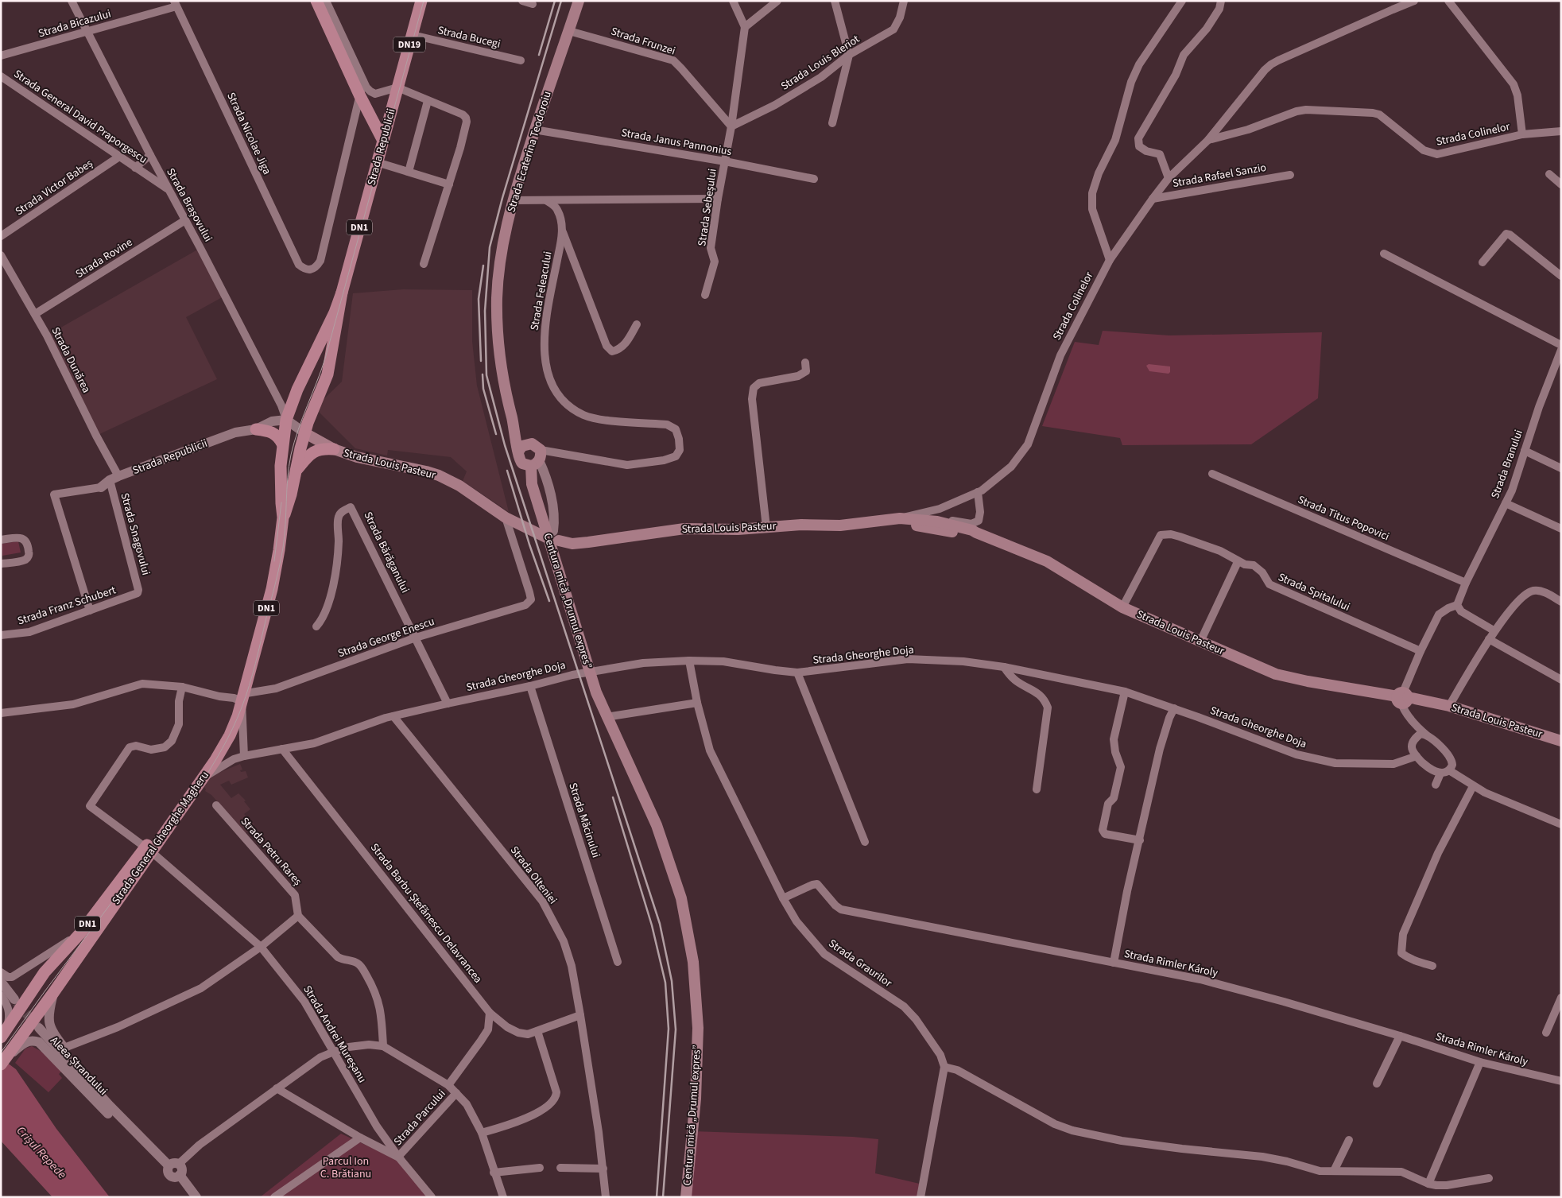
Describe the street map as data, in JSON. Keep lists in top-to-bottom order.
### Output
{
  "streets": {
    "main road": [
      "DN19",
      "Strada Republicii",
      "Strada Ecaterina Teodoroiu",
      "DN1",
      "Strada Louis Pasteur",
      "Centura mică „Drumul expres”",
      "Strada General Gheorghe Magheru"
    ],
    "street": [
      "Strada Bicazului",
      "Strada Bucegi",
      "Strada Frunzei",
      "Strada Louis Bleriot",
      "Strada General David Praporgescu",
      "Strada Nicolae Jiga",
      "Strada Colinelor",
      "Strada Janus Pannonius",
      "Strada Rafael Sanzio",
      "Strada Victor Babeș",
      "Strada Brașovului",
      "Strada Sebeșului",
      "Strada Rovine",
      "Strada Feleacului",
      "Strada Dunărea",
      "Strada Branului",
      "Strada Titus Popovici",
      "Strada Snagovului",
      "Strada Bărăganului",
      "Strada Spitalului",
      "Strada Franz Schubert",
      "Strada George Enescu",
      "Strada Gheorghe Doja",
      "Strada Măcinului",
      "Strada Petru Rareș",
      "Strada Olteniei",
      "Strada Barbu Ștefănescu Delavrancea",
      "Strada Graurilor",
      "Strada Rimler Károly",
      "Strada Andrei Mureșanu",
      "Aleea Ștrandului",
      "Strada Parcului"
    ]
  },
  "crossings": [
    ["Strada Bicazului", "Strada Nicolae Jiga"],
    ["Strada Bicazului", "Strada Brașovului"],
    ["Strada Bucegi", "Strada Republicii"],
    ["Strada Frunzei", "Strada Louis Bleriot"],
    ["Strada Frunzei", "Strada Ecaterina Teodoroiu"],
    ["Strada Frunzei", "Strada Sebeșului"],
    ["Strada Louis Bleriot", "Strada Sebeșului"],
    ["Strada General David Praporgescu", "Strada Victor Babeș"],
    ["Strada General David Praporgescu", "Strada Brașovului"],
    ["Strada Colinelor", "Strada Rafael Sanzio"],
    ["Strada Colinelor", "Strada Louis Pasteur"],
    ["Strada Janus Pannonius", "Strada Ecaterina Teodoroiu"],
    ["Strada Janus Pannonius", "Strada Sebeșului"],
    ["Strada Republicii", "Strada Brașovului"],
    ["Strada Republicii", "Strada Dunărea"],
    ["Strada Republicii", "Strada Louis Pasteur"],
    ["Strada Republicii", "Strada Snagovului"],
    ["Strada Republicii", "Strada Franz Schubert"],
    ["Strada Republicii", "Strada General Gheorghe Magheru"],
    ["Strada Ecaterina Teodoroiu", "Strada Feleacului"],
    ["Strada Ecaterina Teodoroiu", "Centura mică „Drumul expres”"],
    ["Strada Brașovului", "Strada Rovine"],
    ["Strada Brașovului", "Strada Louis Pasteur"],
    ["Strada Rovine", "Strada Dunărea"],
    ["Strada Feleacului", "Centura mică „Drumul expres”"],
    ["Strada Dunărea", "Strada Snagovului"],
    ["Strada Louis Pasteur", "Strada Spitalului"],
    ["Strada Louis Pasteur", "Strada George Enescu"],
    ["Strada Branului", "Strada Titus Popovici"],
    ["Strada Snagovului", "Strada Franz Schubert"],
    ["Strada Bărăganului", "Strada George Enescu"],
    ["Strada Bărăganului", "Strada Gheorghe Doja"],
    ["Strada George Enescu", "Strada General Gheorghe Magheru"],
    ["Strada Gheorghe Doja", "Strada Măcinului"],
    ["Strada Gheorghe Doja", "Strada General Gheorghe Magheru"],
    ["Strada Gheorghe Doja", "Strada Olteniei"],
    ["Strada Gheorghe Doja", "Strada Barbu Ștefănescu Delavrancea"],
    ["Strada Gheorghe Doja", "Strada Graurilor"],
    ["Strada General Gheorghe Magheru", "Strada Andrei Mureșanu"],
    ["Strada General Gheorghe Magheru", "Aleea Ștrandului"],
    ["Strada Olteniei", "Strada Barbu Ștefănescu Delavrancea"],
    ["Strada Barbu Ștefănescu Delavrancea", "Strada Parcului"],
    ["Strada Graurilor", "Strada Rimler Károly"],
    ["Strada Andrei Mureșanu", "Strada Parcului"]
  ],
  "water": ["Crișul Repede"],
  "parks": ["Parcul Ion C. Brătianu"]
}
